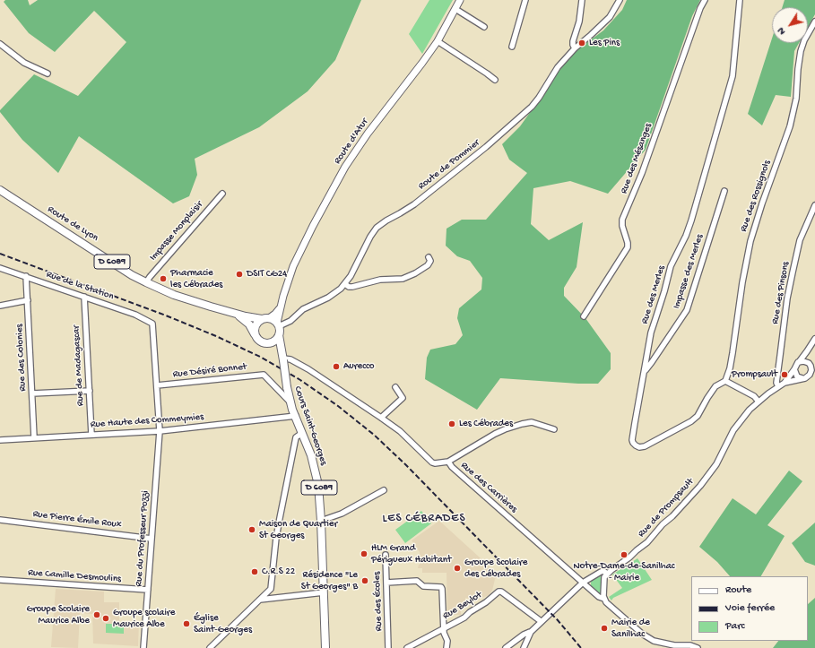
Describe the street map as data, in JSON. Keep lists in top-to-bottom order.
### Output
{
  "streets": {
    "main road": [
      "Route d'Atur",
      "Route de Lyon",
      "D 6089",
      "Cours Saint-Georges"
    ],
    "street": [
      "Rue des Mésanges",
      "Route de Pommier",
      "Rue des Rossignols",
      "Impasse Monplaisir",
      "Impasse des Merles",
      "Rue de la Station",
      "Rue des Pinsons",
      "Rue des Merles",
      "Rue des Colonies",
      "Rue de Madagascar",
      "Rue Désiré Bonnet",
      "Rue Haute des Commeymies",
      "Rue des Carrières",
      "Rue de Prompsault",
      "Rue Pierre Émile Roux",
      "Rue du Professeur Pozzi",
      "Rue Camille Desmoulins",
      "Rue des Écoles",
      "Rue Beylot"
    ]
  },
  "crossings": [
    ["Route d'Atur", "Route de Pommier"],
    ["Route d'Atur", "Route de Lyon"],
    ["Route d'Atur", "Cours Saint-Georges"],
    ["Route de Pommier", "Route de Lyon"],
    ["Route de Pommier", "Cours Saint-Georges"],
    ["Rue des Rossignols", "Rue des Merles"],
    ["Route de Lyon", "Impasse Monplaisir"],
    ["Route de Lyon", "Cours Saint-Georges"],
    ["Impasse des Merles", "Rue des Merles"],
    ["Rue de la Station", "Rue des Colonies"],
    ["Rue de la Station", "Rue de Madagascar"],
    ["Rue de la Station", "Rue du Professeur Pozzi"],
    ["Rue des Pinsons", "Rue de Prompsault"],
    ["Rue des Colonies", "Rue Haute des Commeymies"],
    ["Rue de Madagascar", "Rue Haute des Commeymies"],
    ["Rue Désiré Bonnet", "Cours Saint-Georges"],
    ["Rue Désiré Bonnet", "Rue du Professeur Pozzi"],
    ["Rue Haute des Commeymies", "Cours Saint-Georges"],
    ["Rue Haute des Commeymies", "Rue du Professeur Pozzi"],
    ["Cours Saint-Georges", "Rue des Carrières"],
    ["Rue des Carrières", "Rue de Prompsault"],
    ["Rue de Prompsault", "Rue Beylot"],
    ["Rue Pierre Émile Roux", "Rue du Professeur Pozzi"],
    ["Rue du Professeur Pozzi", "Rue Camille Desmoulins"]
  ],
  "districts": ["LES CÉBRADES"],
  "places": [
    "Les Pins",
    "DSIT CG24",
    "Pharmacie les Cébrades",
    "Aurecco",
    "Prompsault",
    "Les Cébrades",
    "Maison de Quartier St Georges",
    "HLM Grand Périgueux Habitant",
    "Notre-Dame-de-Sanilhac - Mairie",
    "Groupe Scolaire des Cébrades",
    "C.R.S 22",
    "Résidence \"Le St Georges\" B",
    "Groupe Scolaire Maurice Albe",
    "Groupe scolaire Maurice Albe",
    "Église Saint-Georges",
    "Mairie de Sanilhac"
  ],
  "legend": ["Route", "Voie ferrée", "Parc"],
  "north": "bottom left"
}
